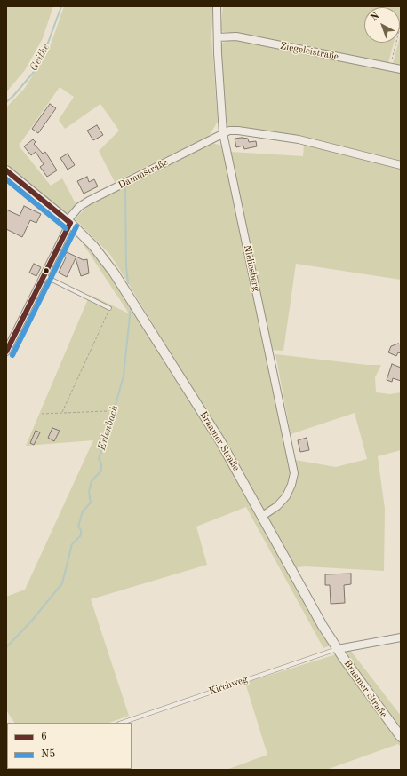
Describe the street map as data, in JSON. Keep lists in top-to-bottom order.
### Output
{
  "streets": {
    "street": [
      "Ziegeleistraße",
      "Dammstraße",
      "Nieliesberg",
      "Braamer Straße"
    ],
    "lane": ["Kirchweg"]
  },
  "crossings": [
    ["Ziegeleistraße", "Nieliesberg"],
    ["Dammstraße", "Nieliesberg"],
    ["Dammstraße", "Braamer Straße"],
    ["Nieliesberg", "Braamer Straße"],
    ["Braamer Straße", "Kirchweg"]
  ],
  "water": ["Geithe", "Erlenbach"],
  "lines": ["transit line 6", "transit line N5"],
  "legend": ["6", "N5"],
  "north": "top left"
}
